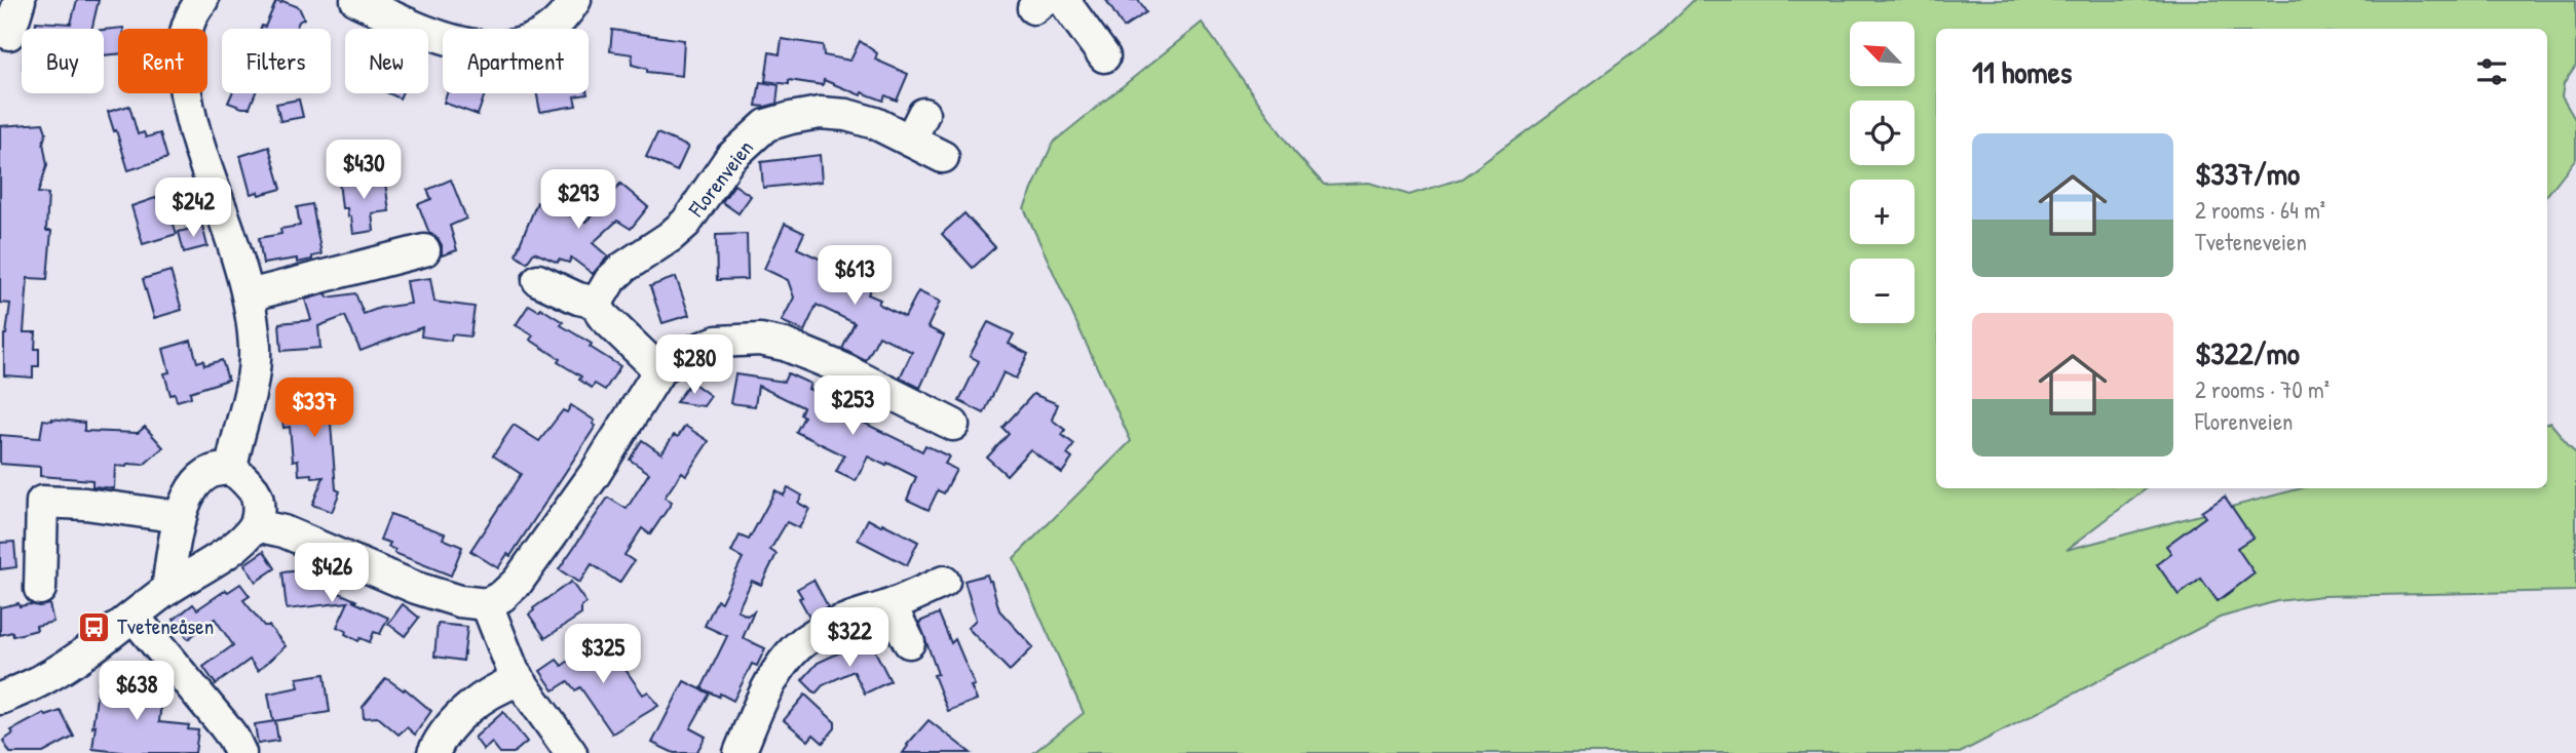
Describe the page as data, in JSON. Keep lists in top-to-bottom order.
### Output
{
  "streets": {
    "street": ["Florenveien"]
  },
  "places": {
    "bus stop": ["Tveteneåsen"]
  },
  "north": "top left",
  "page": {
    "map_buttons": ["+", "−"],
    "chip": [
      "Buy",
      "Rent",
      "Filters",
      "New",
      "Apartment"
    ],
    "heading": "11 homes",
    "list": [
      {
        "name": "$337/mo",
        "note": "2 rooms · 64 m² · Tveteneveien"
      },
      {
        "name": "$322/mo",
        "note": "2 rooms · 70 m² · Florenveien"
      }
    ],
    "price": [
      "$430",
      "$293",
      "$242",
      "$613",
      "$280",
      "$253",
      "$337",
      "$426",
      "$322",
      "$325",
      "$638"
    ]
  }
}
